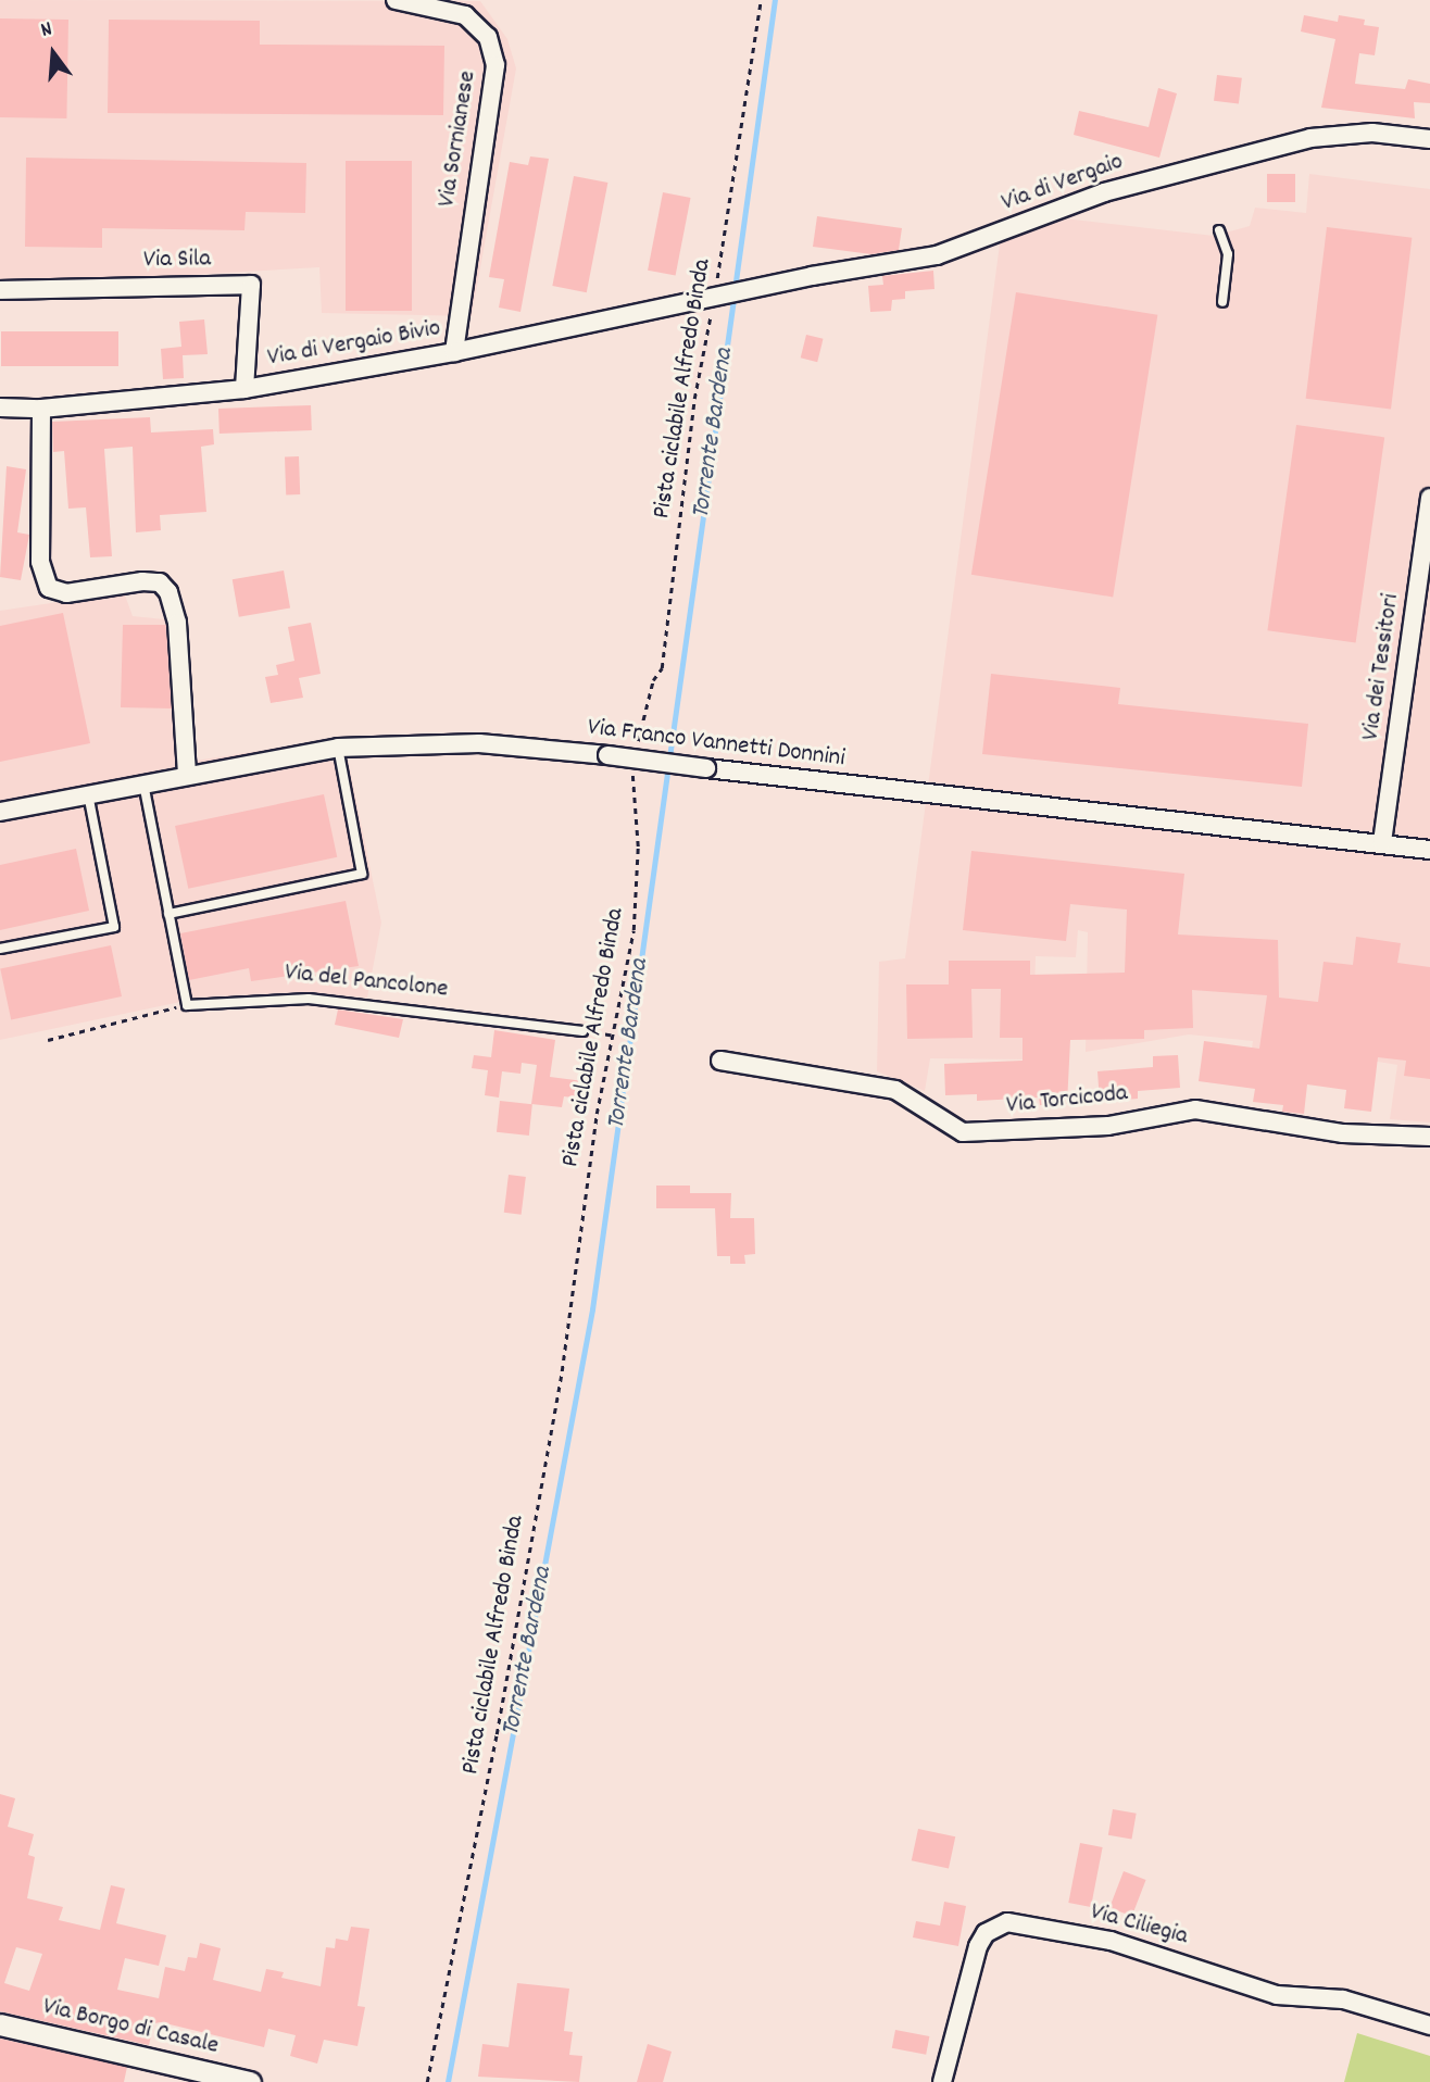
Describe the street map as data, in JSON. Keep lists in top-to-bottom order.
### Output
{
  "streets": {
    "street": [
      "Via Sornianese",
      "Via di Vergaio",
      "Via Sila",
      "Via di Vergaio Bivio",
      "Via dei Tessitori",
      "Via Franco Vannetti Donnini",
      "Via Torcicoda",
      "Via Ciliegia",
      "Via Borgo di Casale"
    ],
    "lane": ["Via del Pancolone"],
    "path": ["Pista ciclabile Alfredo Binda"]
  },
  "crossings": [
    ["Via Sornianese", "Via di Vergaio Bivio"],
    ["Via di Vergaio", "Via di Vergaio Bivio"],
    ["Via di Vergaio", "Pista ciclabile Alfredo Binda"],
    ["Via Sila", "Via di Vergaio Bivio"],
    ["Via di Vergaio Bivio", "Pista ciclabile Alfredo Binda"],
    ["Via dei Tessitori", "Via Franco Vannetti Donnini"]
  ],
  "water": ["Torrente Bardena"],
  "north": "top"
}
